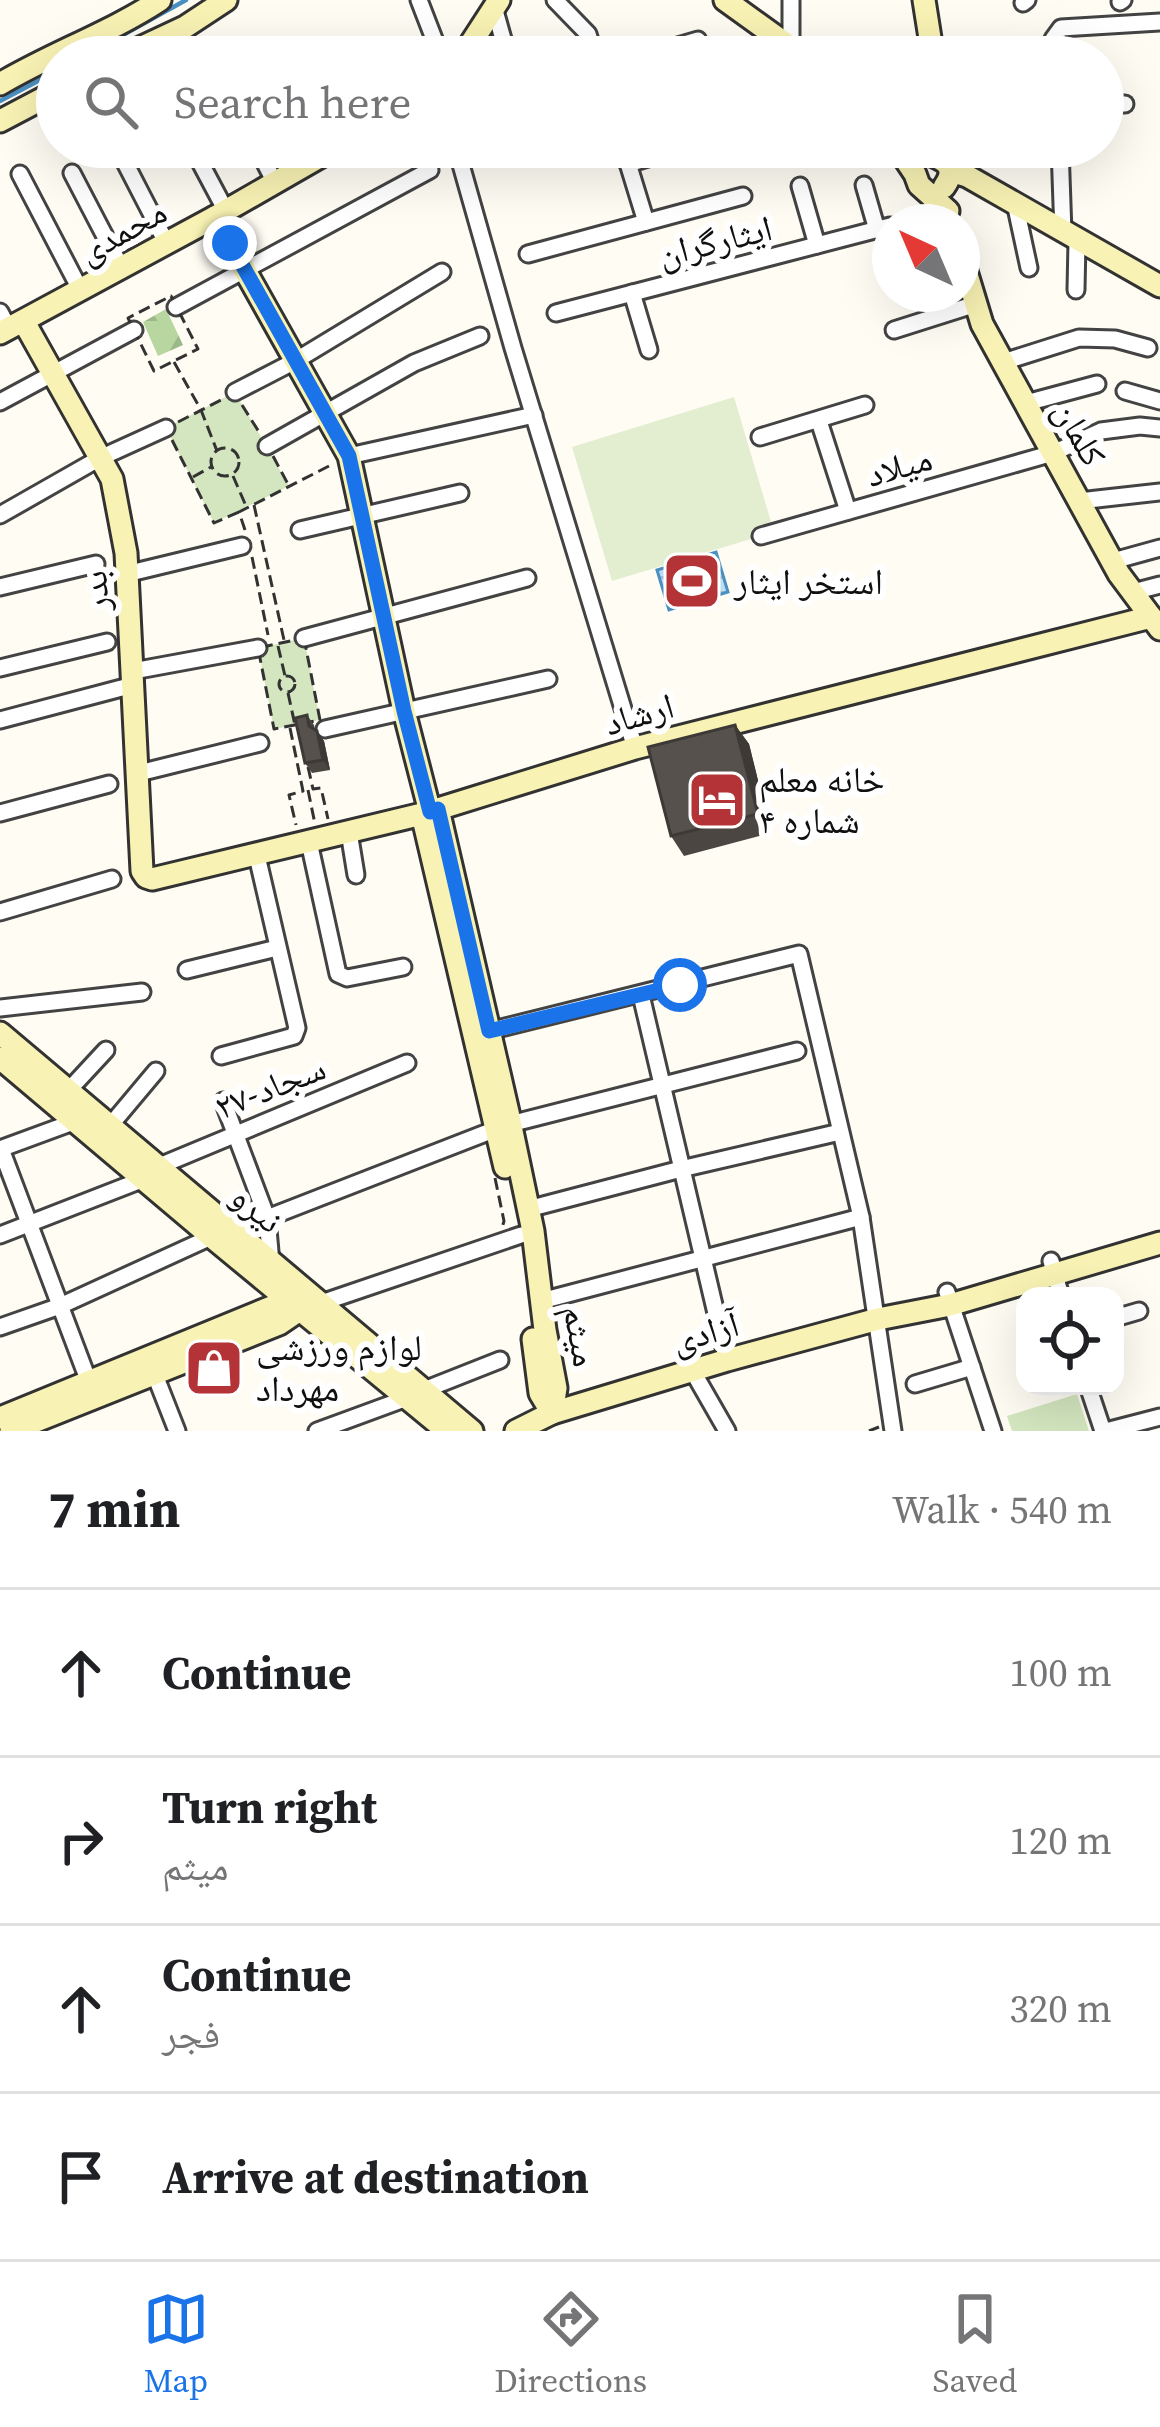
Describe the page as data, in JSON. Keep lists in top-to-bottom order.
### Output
{
  "streets": {
    "street": [
      "محمدی",
      "ایثارگران",
      "کلمان",
      "میلاد",
      "بدر",
      "ارشاد",
      "۲۷-سجاد",
      "نیرو",
      "آزادی",
      "میثم"
    ]
  },
  "crossings": [
    ["محمدی", "بدر"],
    ["کلمان", "میلاد"],
    ["کلمان", "ارشاد"],
    ["بدر", "ارشاد"],
    ["ارشاد", "میثم"],
    ["۲۷-سجاد", "نیرو"],
    ["آزادی", "میثم"]
  ],
  "places": {
    "sports": ["استخر ایثار"],
    "hotel": ["خانه معلم شماره ۴"],
    "shop": ["لوازم ورزشی مهرداد"]
  },
  "north": "top left",
  "page": {
    "search": "Search here",
    "heading": ["7 min", "Walk · 540 m"],
    "list": [
      ["Continue", "100 m"],
      ["Turn right", "میثم", "120 m"],
      ["Continue", "فجر", "320 m"],
      "Arrive at destination"
    ],
    "nav": ["Map", "Directions", "Saved"]
  }
}
